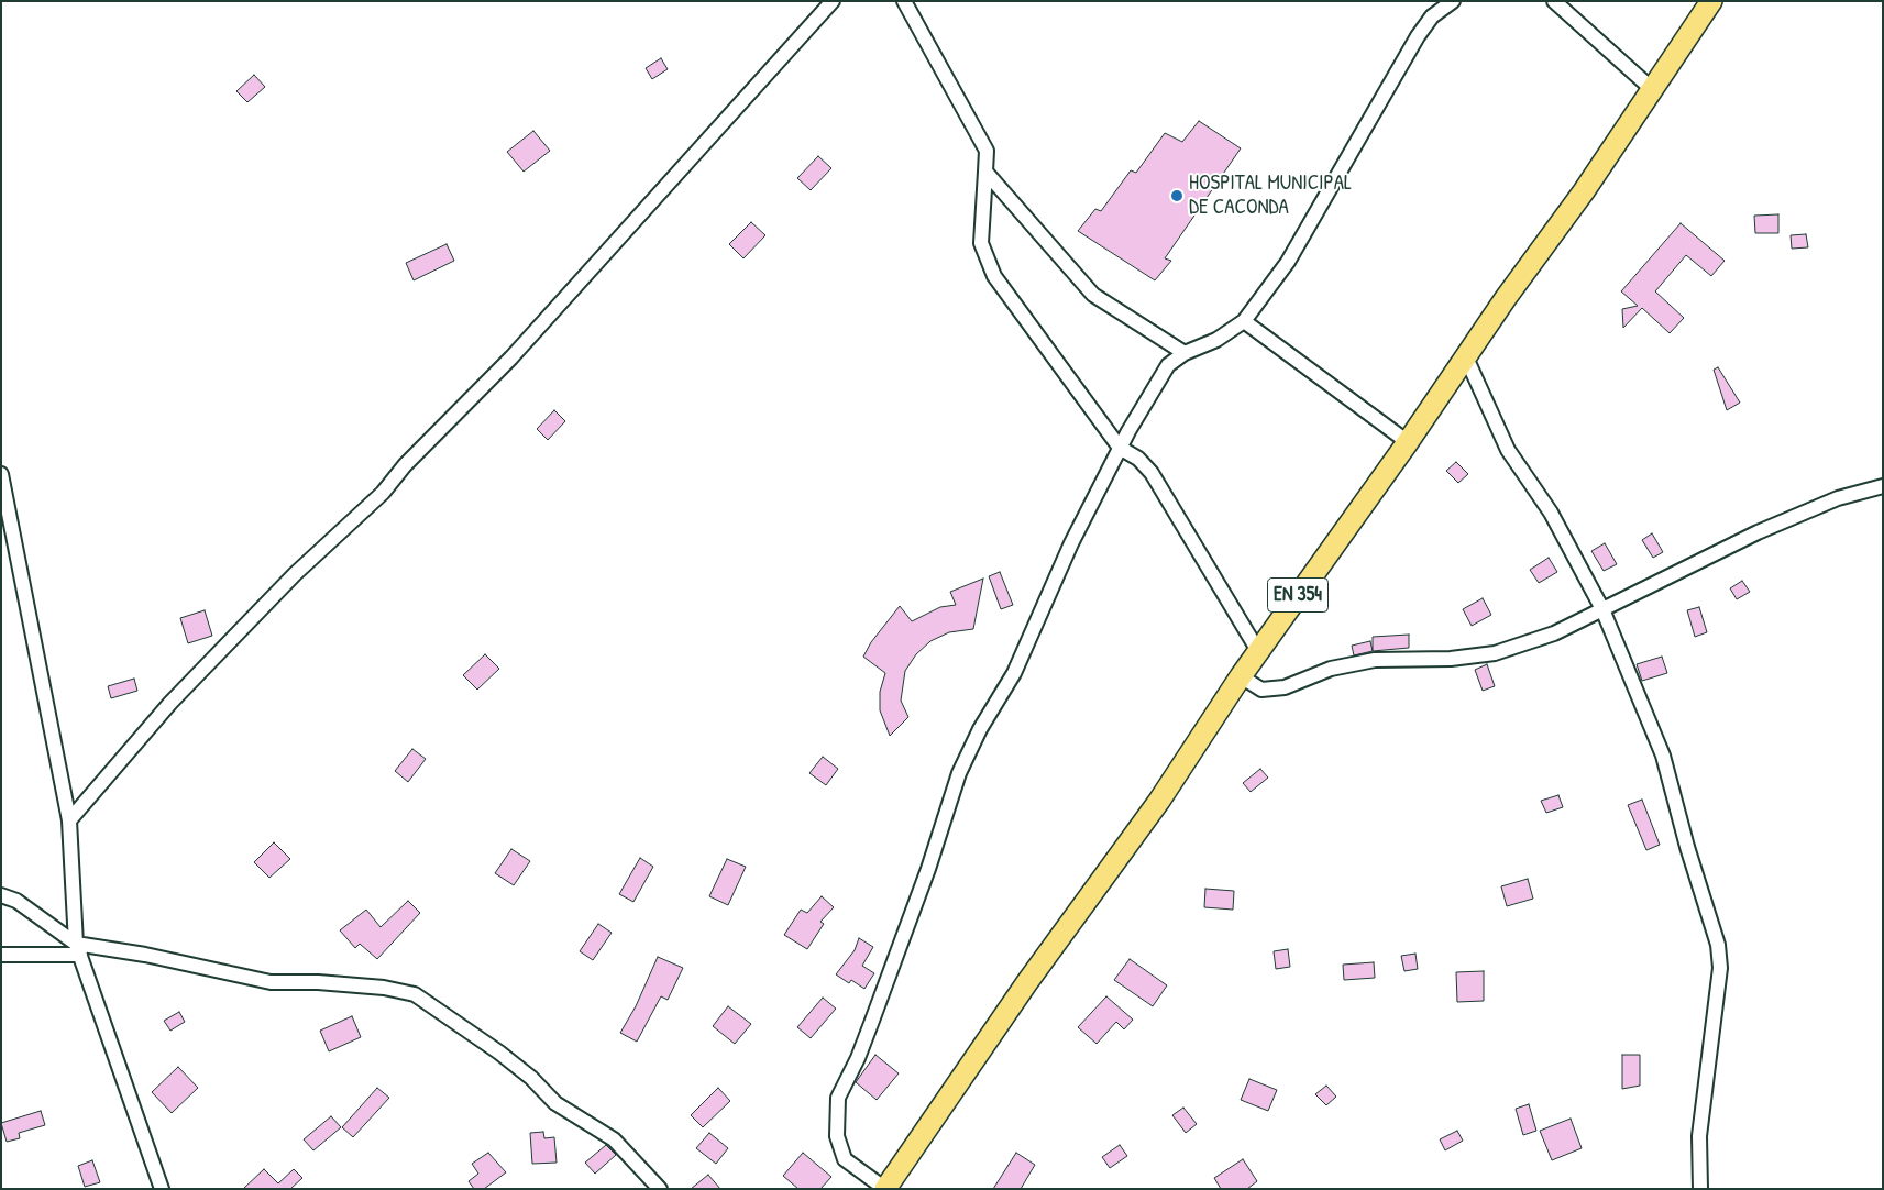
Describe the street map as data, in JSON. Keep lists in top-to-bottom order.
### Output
{
  "streets": {
    "main road": ["EN 354"]
  },
  "places": ["HOSPITAL MUNICIPAL DE CACONDA"]
}
